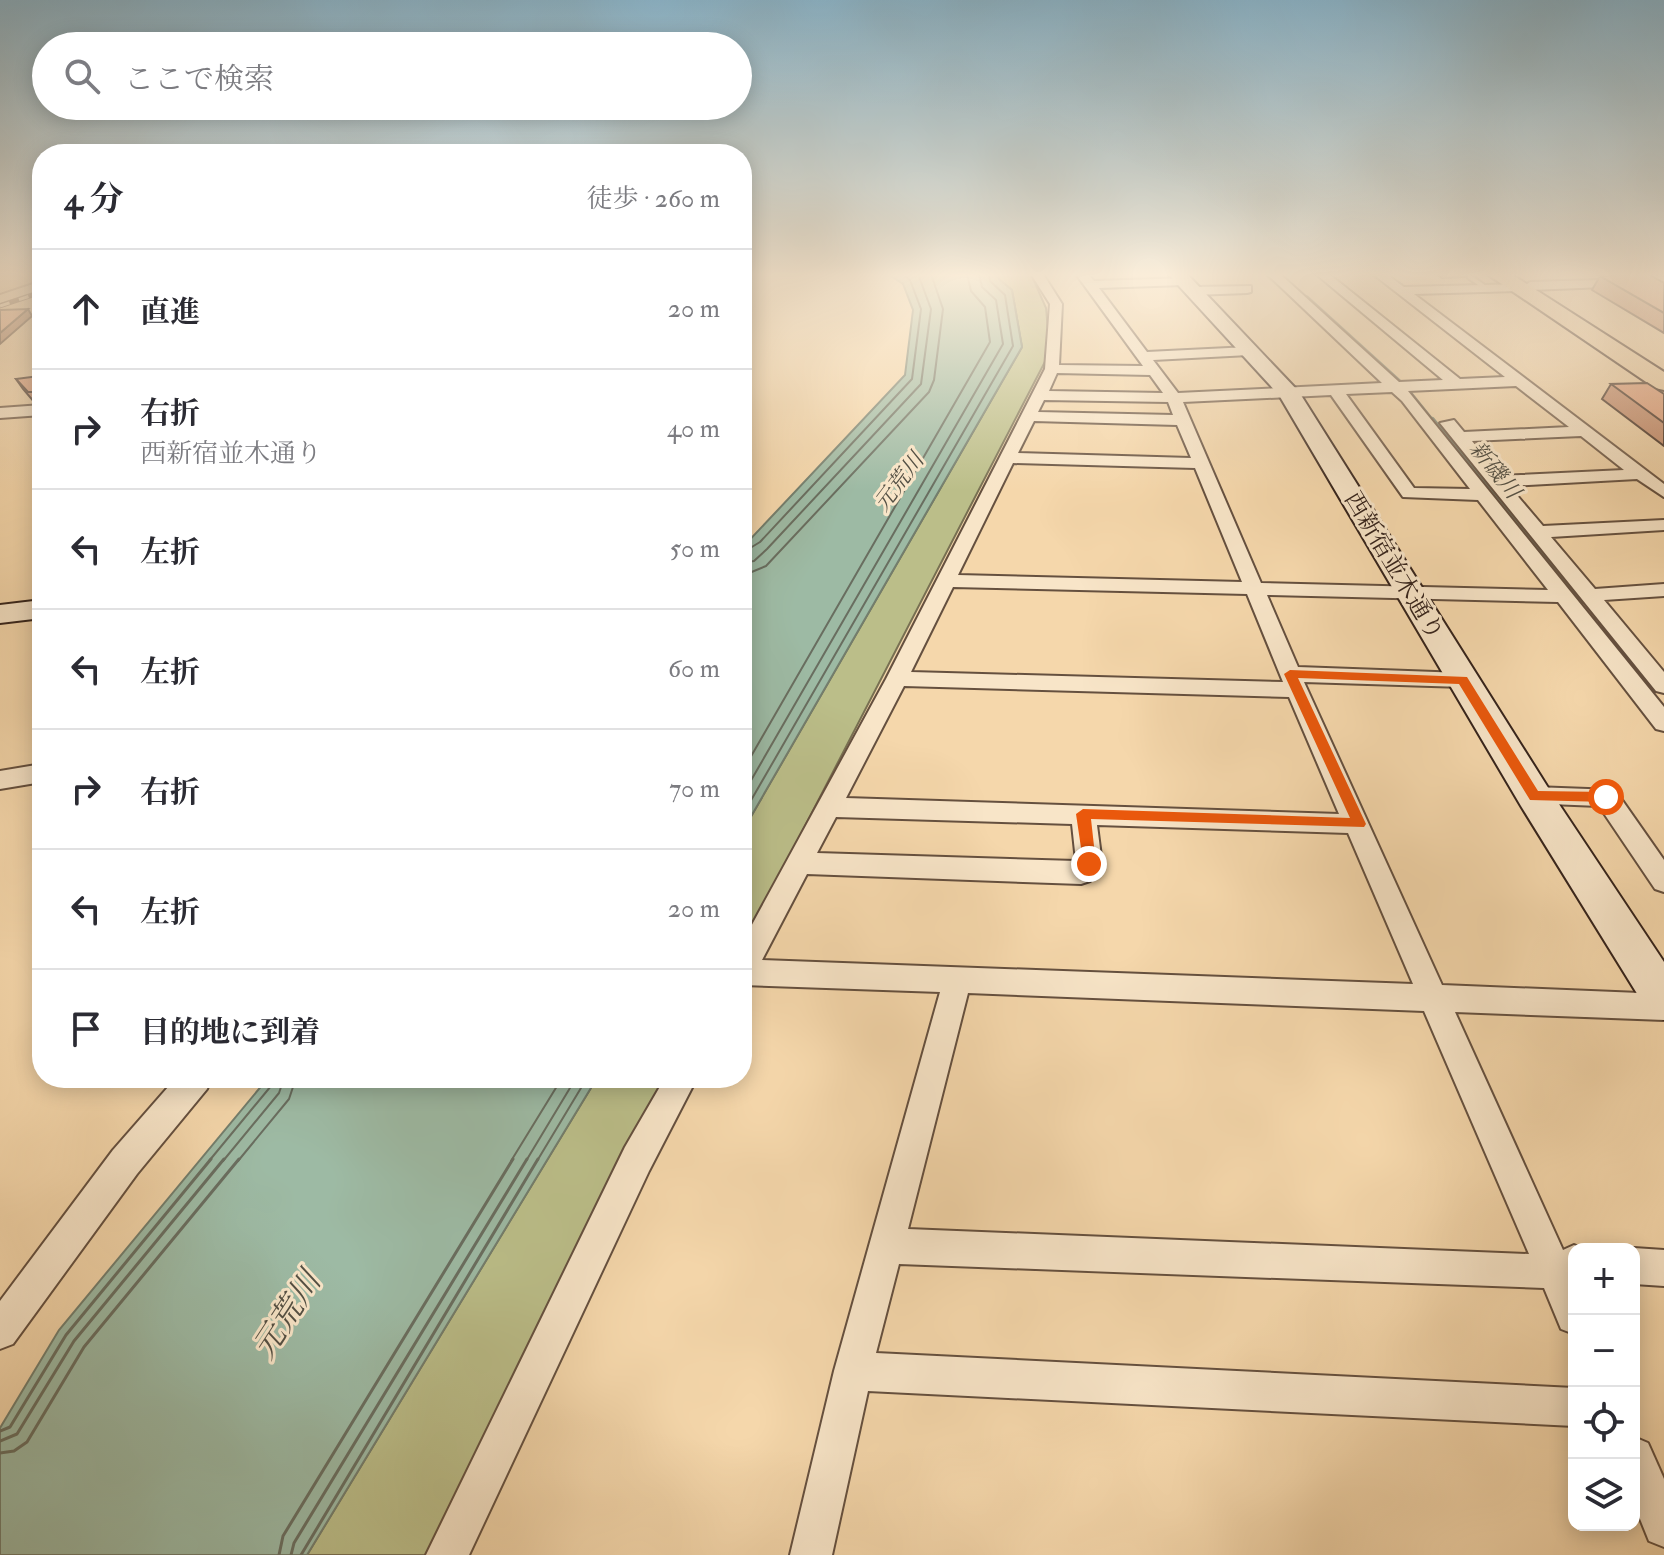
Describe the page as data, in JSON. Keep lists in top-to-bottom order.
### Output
{
  "streets": {
    "street": ["西新宿並木通り"]
  },
  "water": ["新磯川", "元荒川"],
  "page": {
    "search": "ここで検索",
    "heading": ["4 分", "徒歩 · 260 m"],
    "list": [
      ["直進", "20 m"],
      ["右折", "西新宿並木通り", "40 m"],
      ["左折", "50 m"],
      ["左折", "60 m"],
      ["右折", "70 m"],
      ["左折", "20 m"],
      "目的地に到着"
    ],
    "map_buttons": ["+", "−"]
  }
}
